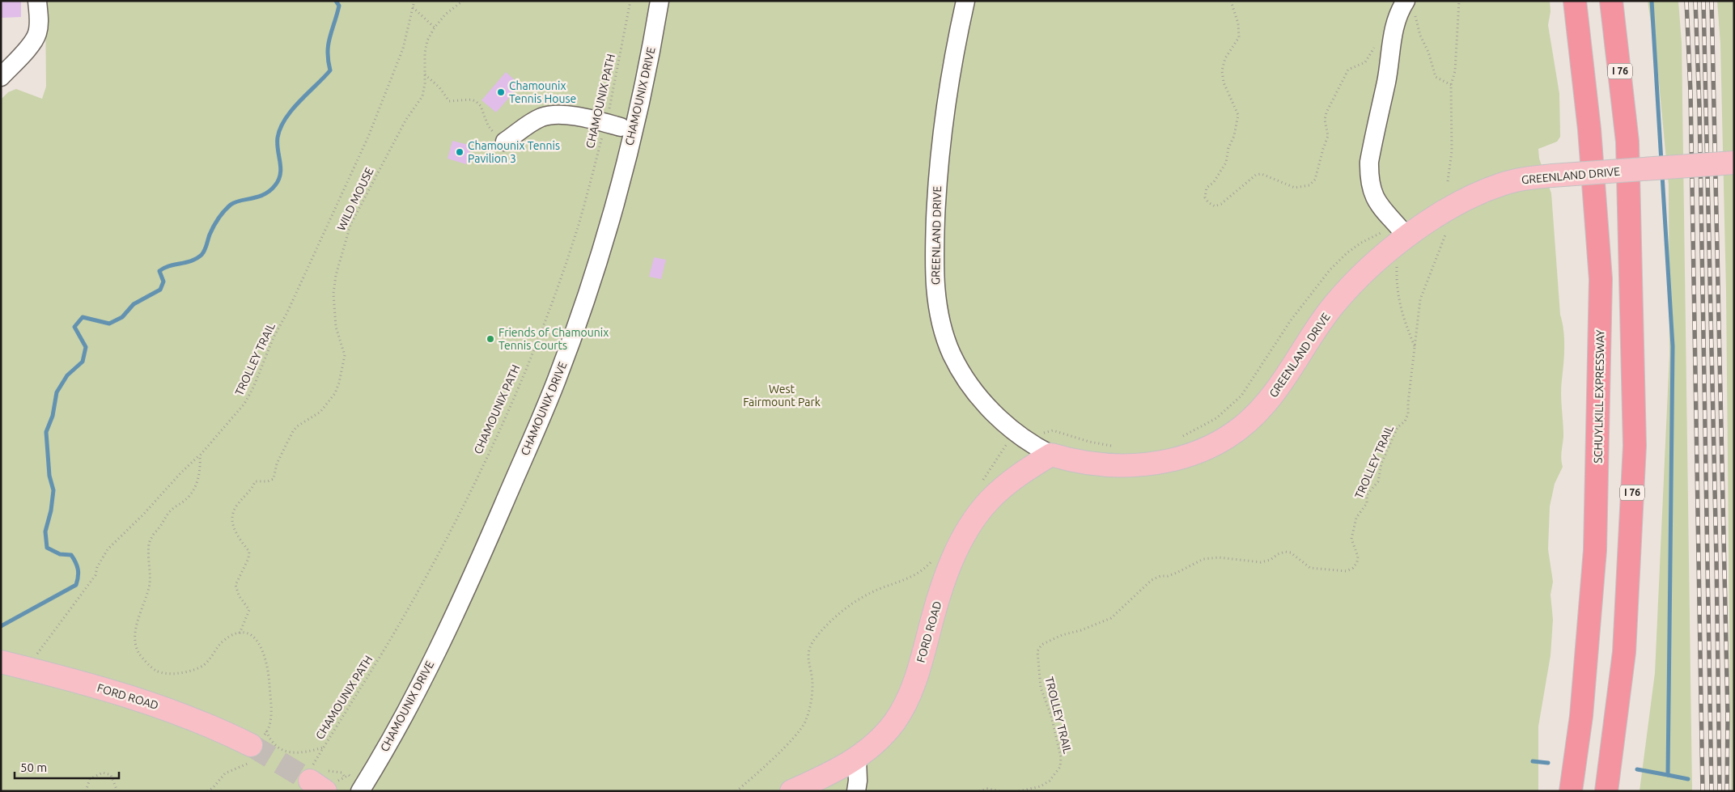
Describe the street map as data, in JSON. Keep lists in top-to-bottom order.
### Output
{
  "streets": {
    "highway": ["I 76", "SCHUYLKILL EXPRESSWAY"],
    "main road": ["GREENLAND DRIVE", "FORD ROAD"],
    "street": ["CHAMOUNIX DRIVE"],
    "path": ["CHAMOUNIX PATH", "WILD MOUSE", "TROLLEY TRAIL"]
  },
  "crossings": [
    ["GREENLAND DRIVE", "FORD ROAD"]
  ],
  "parks": ["West Fairmount Park"],
  "places": ["Chamounix Tennis House", "Chamounix Tennis Pavilion 3", "Friends of Chamounix Tennis Courts"],
  "scale_bar": "50 m"
}
